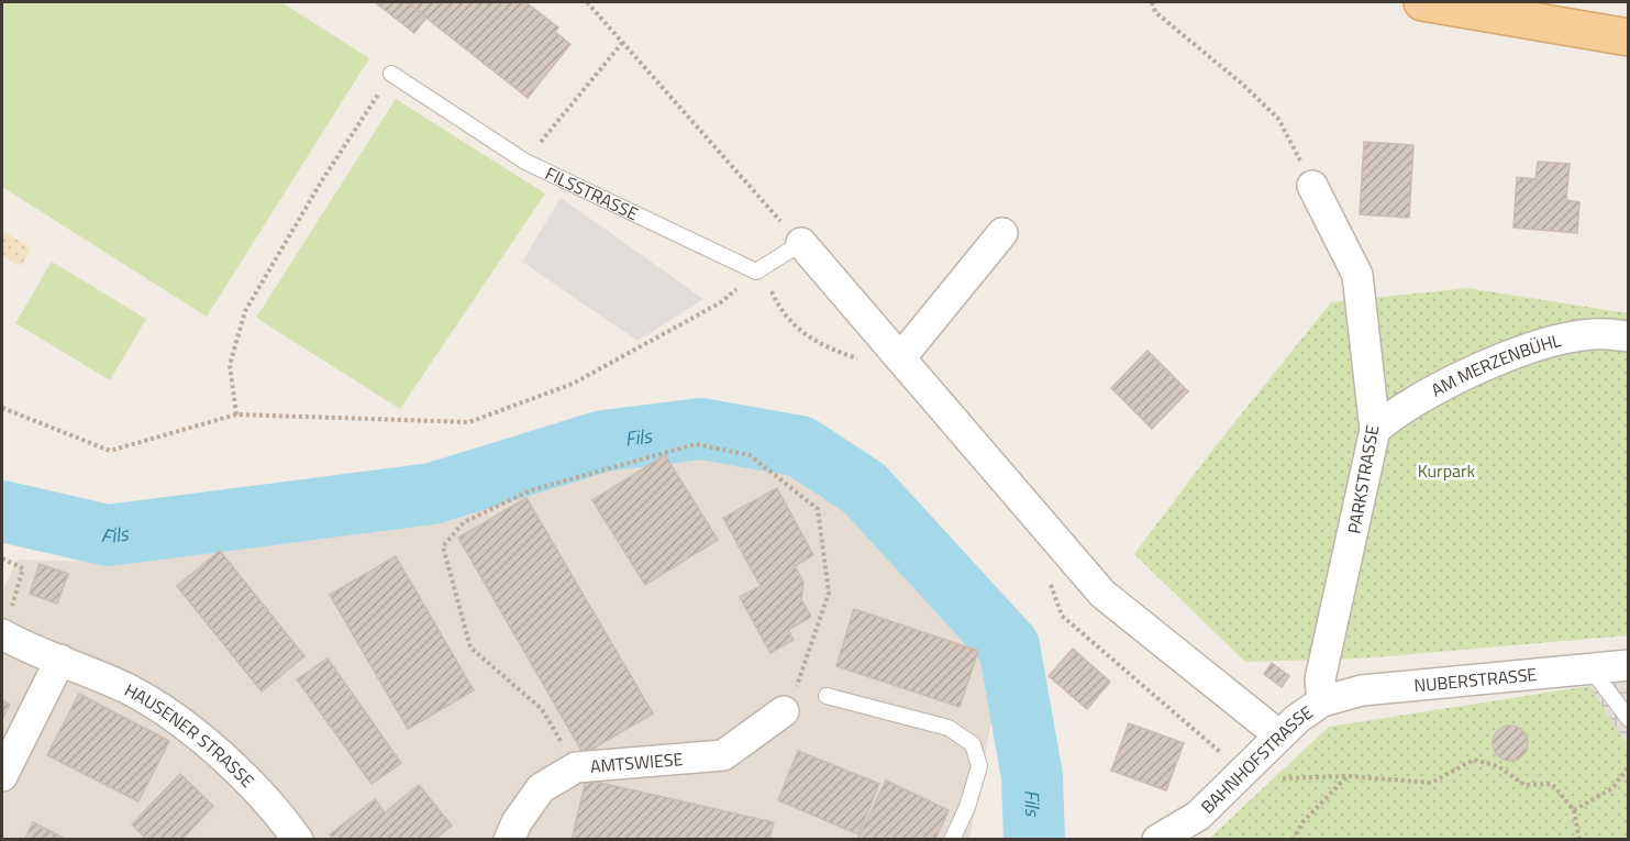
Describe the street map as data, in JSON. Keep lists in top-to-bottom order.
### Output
{
  "streets": {
    "street": [
      "AM MERZENBÜHL",
      "PARKSTRASSE",
      "NUBERSTRASSE",
      "HAUSENER STRASSE",
      "BAHNHOFSTRASSE",
      "AMTSWIESE"
    ],
    "lane": ["FILSSTRASSE"]
  },
  "crossings": [
    ["AM MERZENBÜHL", "PARKSTRASSE"],
    ["PARKSTRASSE", "NUBERSTRASSE"],
    ["PARKSTRASSE", "BAHNHOFSTRASSE"],
    ["NUBERSTRASSE", "BAHNHOFSTRASSE"]
  ],
  "water": ["Fils"],
  "parks": ["Kurpark"]
}
